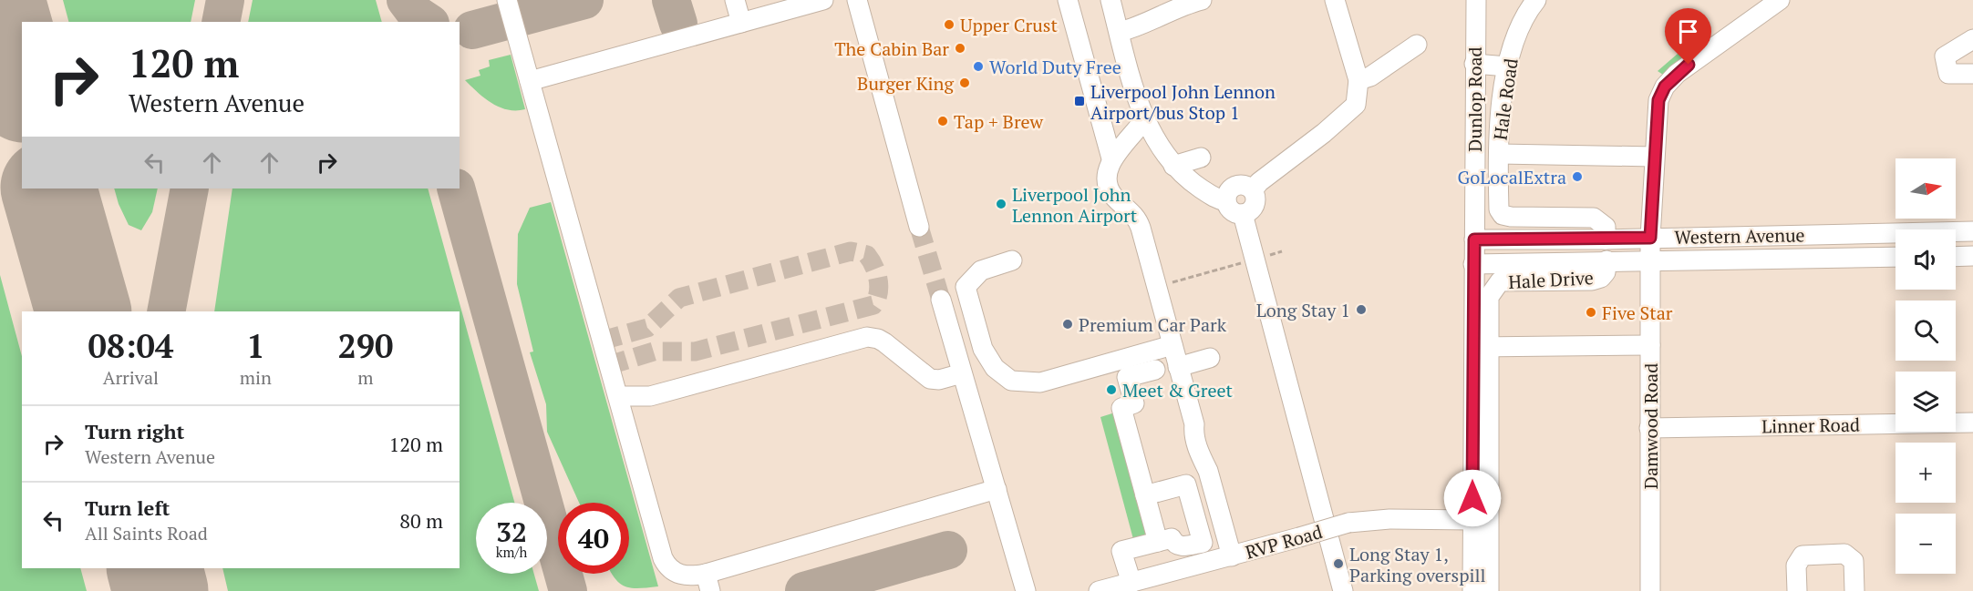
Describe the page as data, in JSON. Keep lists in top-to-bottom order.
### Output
{
  "streets": {
    "street": [
      "Dunlop Road",
      "Hale Road",
      "Western Avenue",
      "Hale Drive",
      "Linner Road",
      "Damwood Road",
      "RVP Road"
    ]
  },
  "crossings": [
    ["Dunlop Road", "Western Avenue"],
    ["Hale Road", "Western Avenue"],
    ["Western Avenue", "Hale Drive"],
    ["Western Avenue", "Damwood Road"],
    ["Linner Road", "Damwood Road"]
  ],
  "places": {
    "other": [
      "Upper Crust",
      "The Cabin Bar",
      "World Duty Free",
      "Burger King",
      "Tap + Brew",
      "GoLocalExtra",
      "Liverpool John Lennon Airport",
      "Long Stay 1",
      "Five Star",
      "Premium Car Park",
      "Meet & Greet",
      "Long Stay 1, Parking overspill"
    ],
    "transit": ["Liverpool John Lennon Airport/bus Stop 1"]
  },
  "north": "right",
  "page": {
    "turn": ["120 m", "Western Avenue"],
    "map_buttons": ["+", "−"],
    "eta": [
      "08:04",
      "Arrival",
      "1",
      "min",
      "290",
      "m"
    ],
    "list": [
      {
        "name": "Turn right",
        "note": "Western Avenue",
        "value": "120 m"
      },
      {
        "name": "Turn left",
        "note": "All Saints Road",
        "value": "80 m"
      }
    ],
    "speed": "32 km/h",
    "limit": "40"
  }
}
